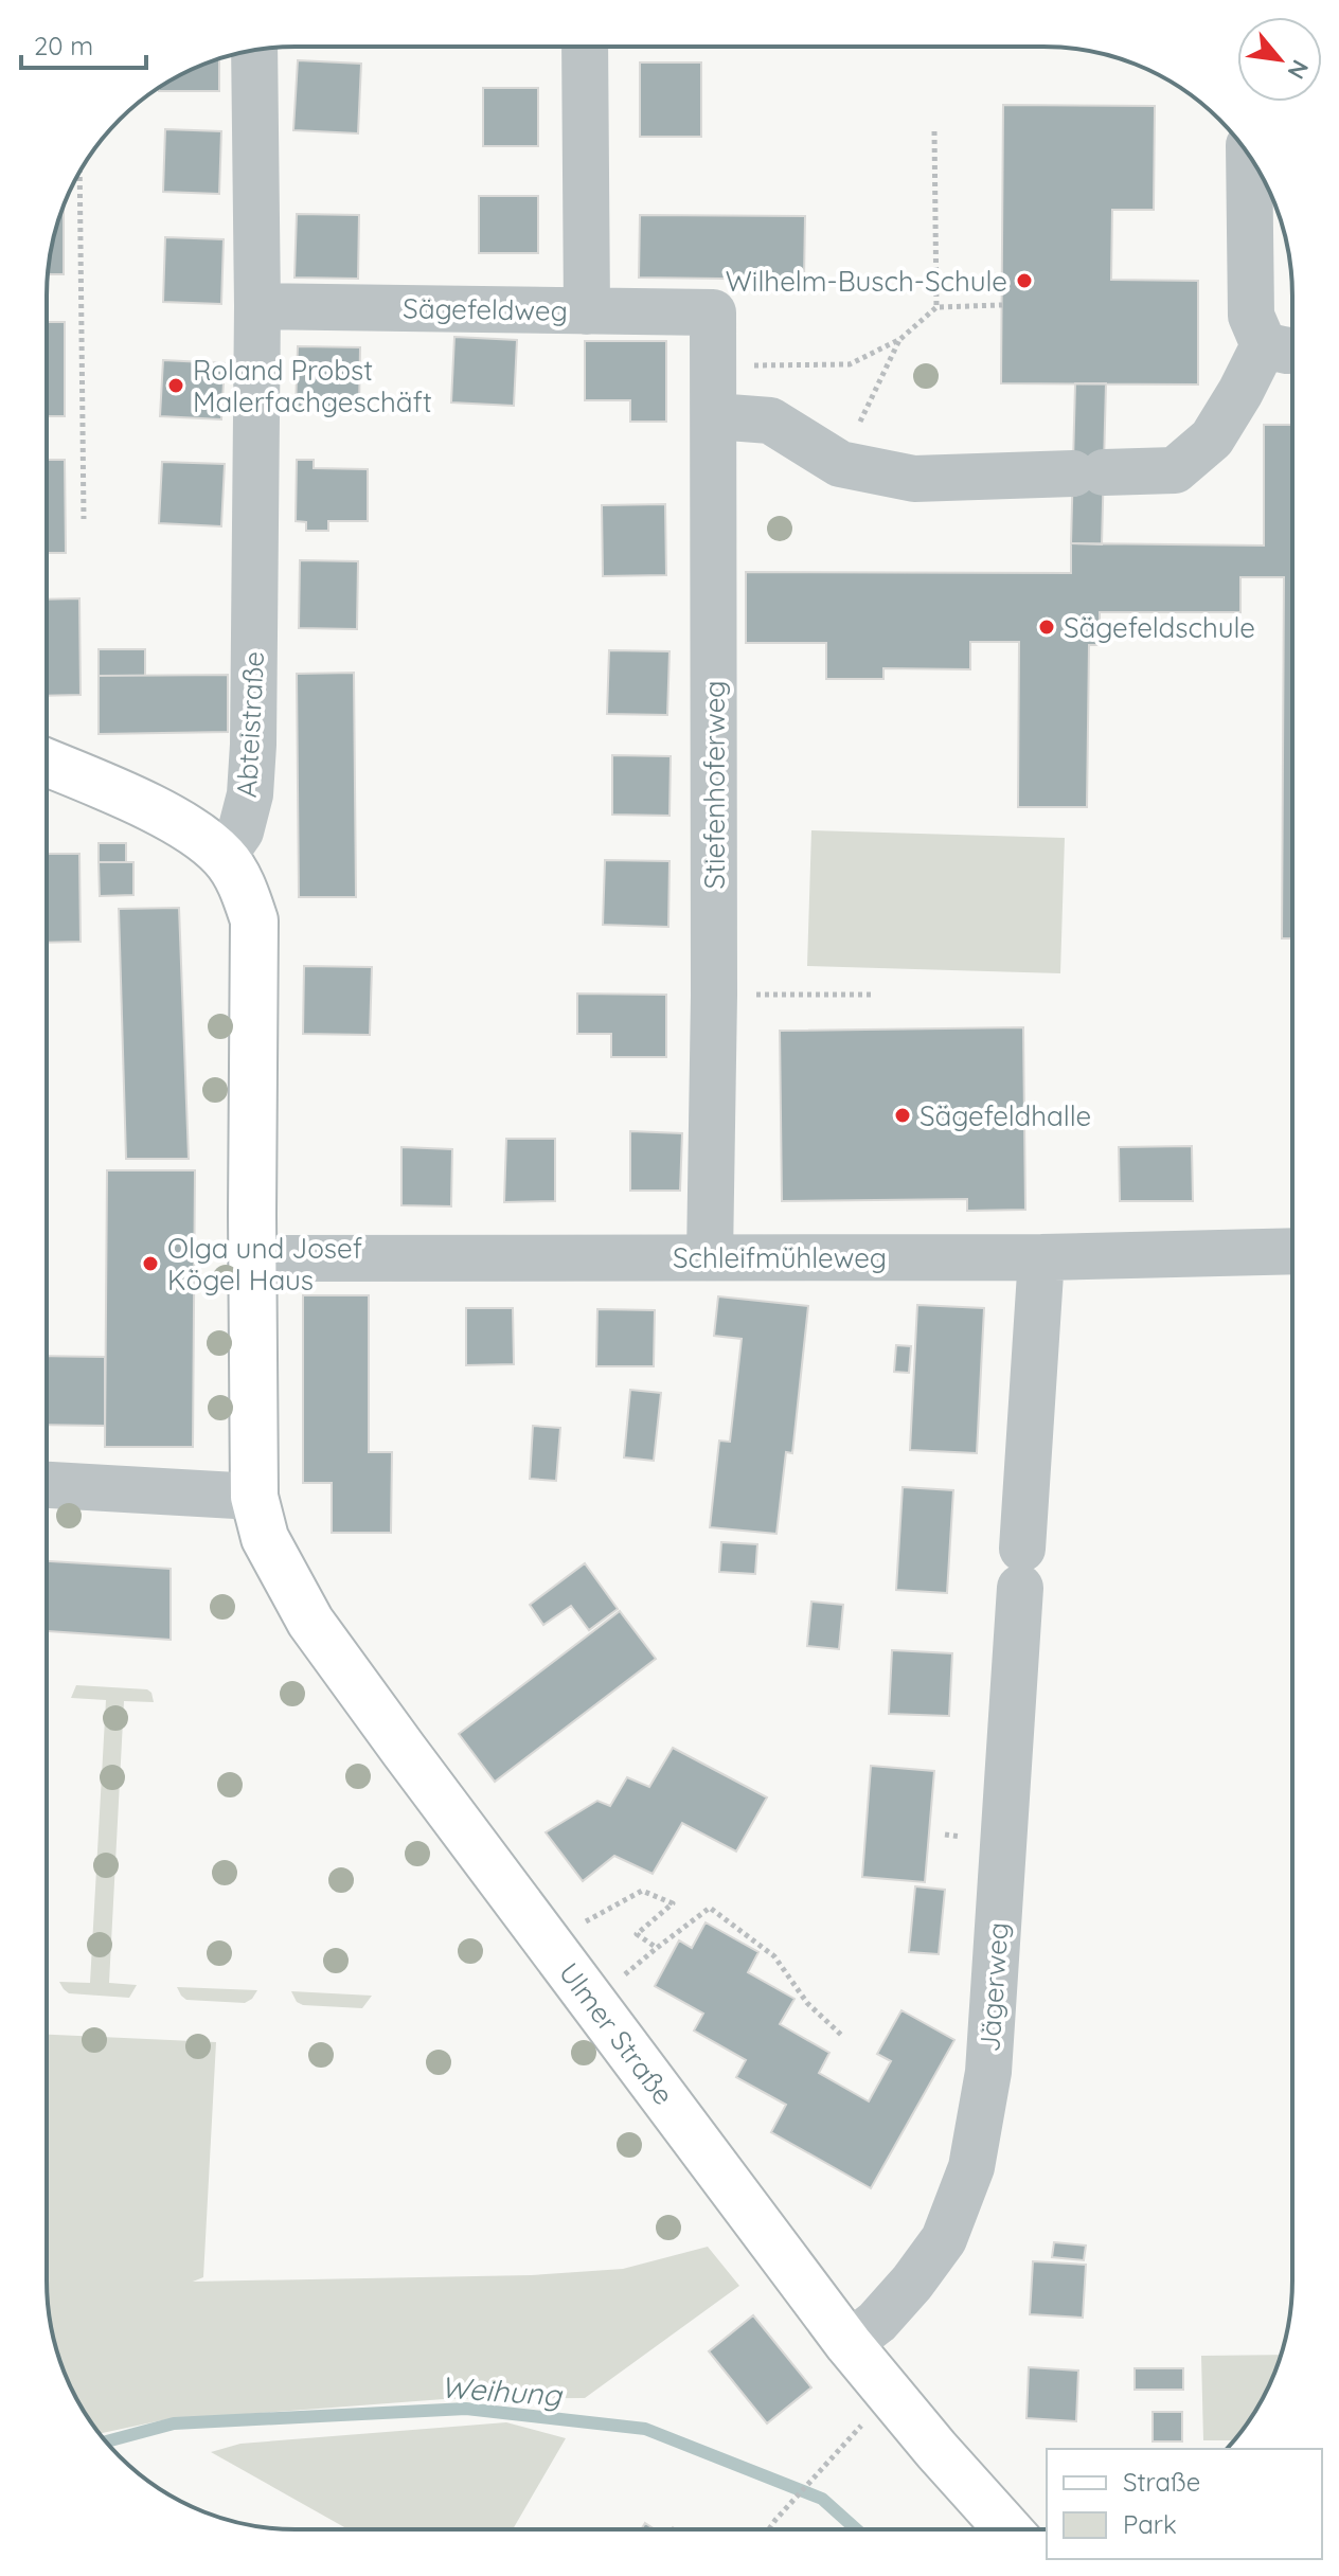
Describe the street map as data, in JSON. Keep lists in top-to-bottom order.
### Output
{
  "streets": {
    "main road": ["Ulmer Straße"],
    "street": [
      "Sägefeldweg",
      "Abteistraße",
      "Stiefenhoferweg",
      "Schleifmühleweg",
      "Jägerweg"
    ]
  },
  "crossings": [
    ["Sägefeldweg", "Abteistraße"],
    ["Sägefeldweg", "Stiefenhoferweg"],
    ["Stiefenhoferweg", "Schleifmühleweg"],
    ["Schleifmühleweg", "Jägerweg"],
    ["Jägerweg", "Ulmer Straße"]
  ],
  "water": ["Weihung"],
  "places": [
    "Wilhelm-Busch-Schule",
    "Roland Probst Malerfachgeschäft",
    "Sägefeldschule",
    "Sägefeldhalle",
    "Olga und Josef Kögel Haus"
  ],
  "legend": ["Straße", "Park"],
  "scale_bar": "20 m",
  "north": "bottom right"
}
